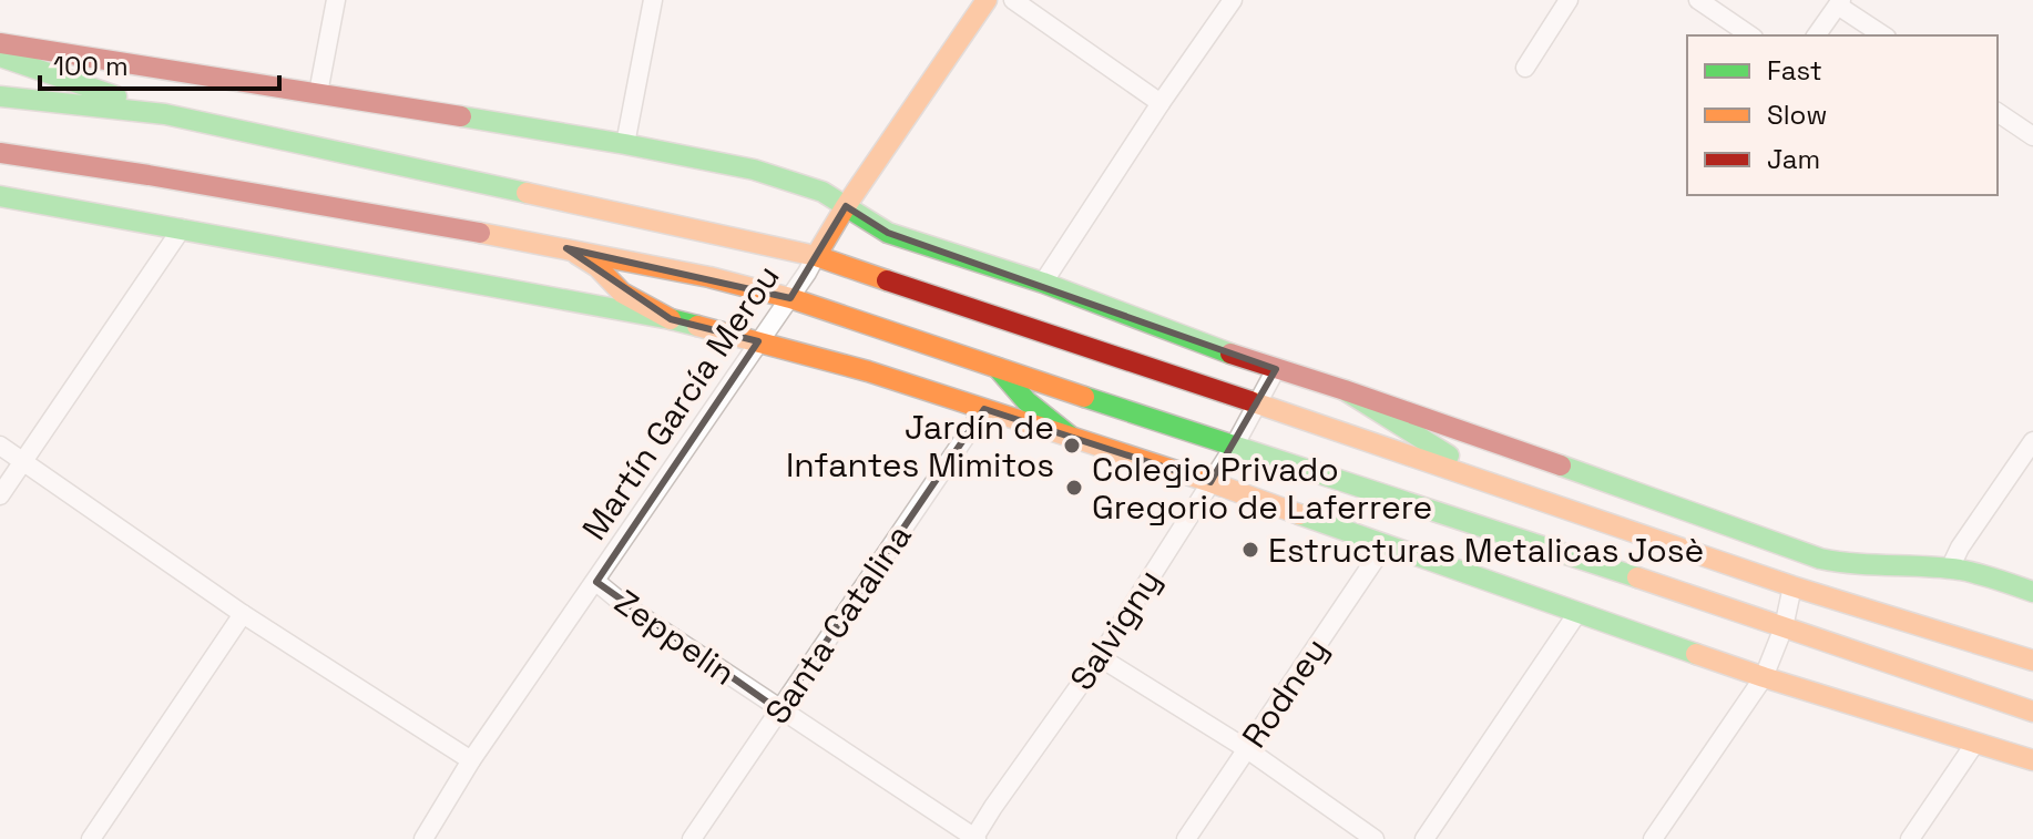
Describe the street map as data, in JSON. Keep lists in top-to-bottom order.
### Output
{
  "streets": {
    "main road": ["Martín García Merou"],
    "street": [
      "Santa Catalina",
      "Salvigny",
      "Zeppelin",
      "Rodney"
    ]
  },
  "crossings": [
    ["Martín García Merou", "Zeppelin"],
    ["Santa Catalina", "Zeppelin"],
    ["Salvigny", "Zeppelin"]
  ],
  "places": ["Jardín de Infantes Mimitos", "Colegio Privado Gregorio de Laferrere", "Estructuras Metalicas Josè"],
  "legend": ["Fast", "Slow", "Jam"],
  "scale_bar": "100 m"
}
